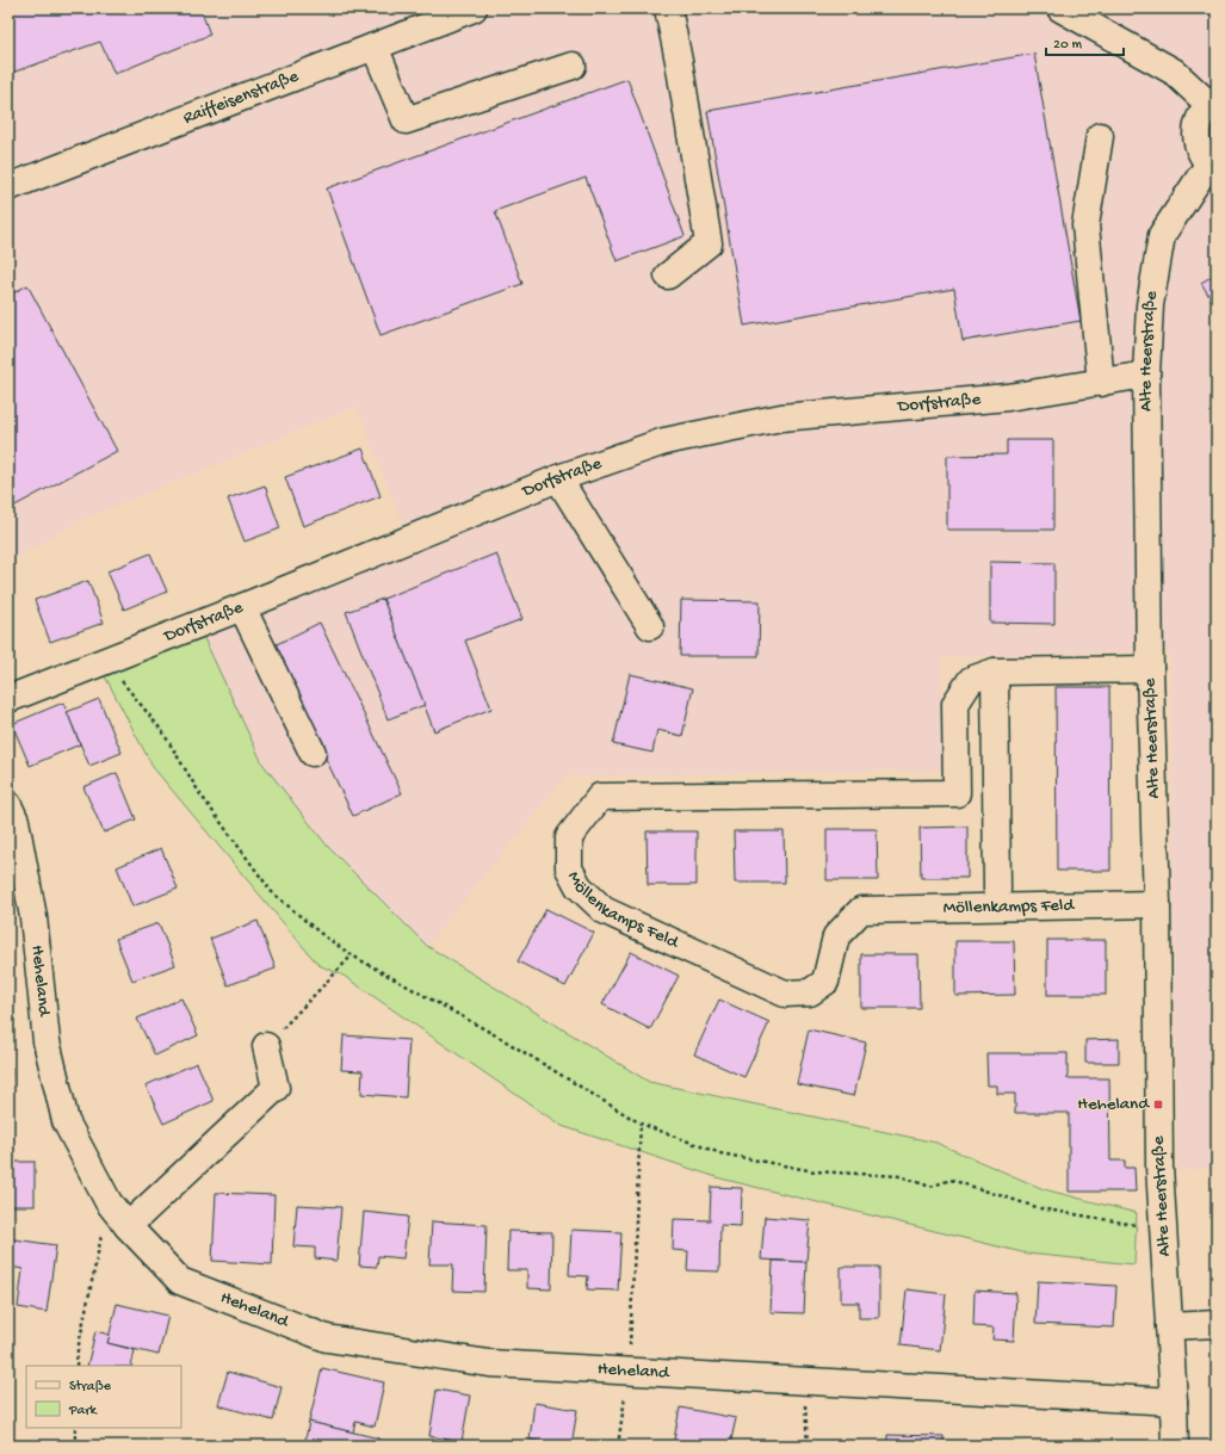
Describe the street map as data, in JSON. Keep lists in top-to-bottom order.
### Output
{
  "streets": {
    "street": [
      "Raiffeisenstraße",
      "Alte Heerstraße",
      "Dorfstraße",
      "Möllenkamps Feld",
      "Heheland"
    ]
  },
  "crossings": [
    ["Alte Heerstraße", "Dorfstraße"],
    ["Alte Heerstraße", "Möllenkamps Feld"],
    ["Alte Heerstraße", "Heheland"]
  ],
  "places": {
    "transit": ["Heheland"]
  },
  "legend": ["Straße", "Park"],
  "scale_bar": "20 m"
}
